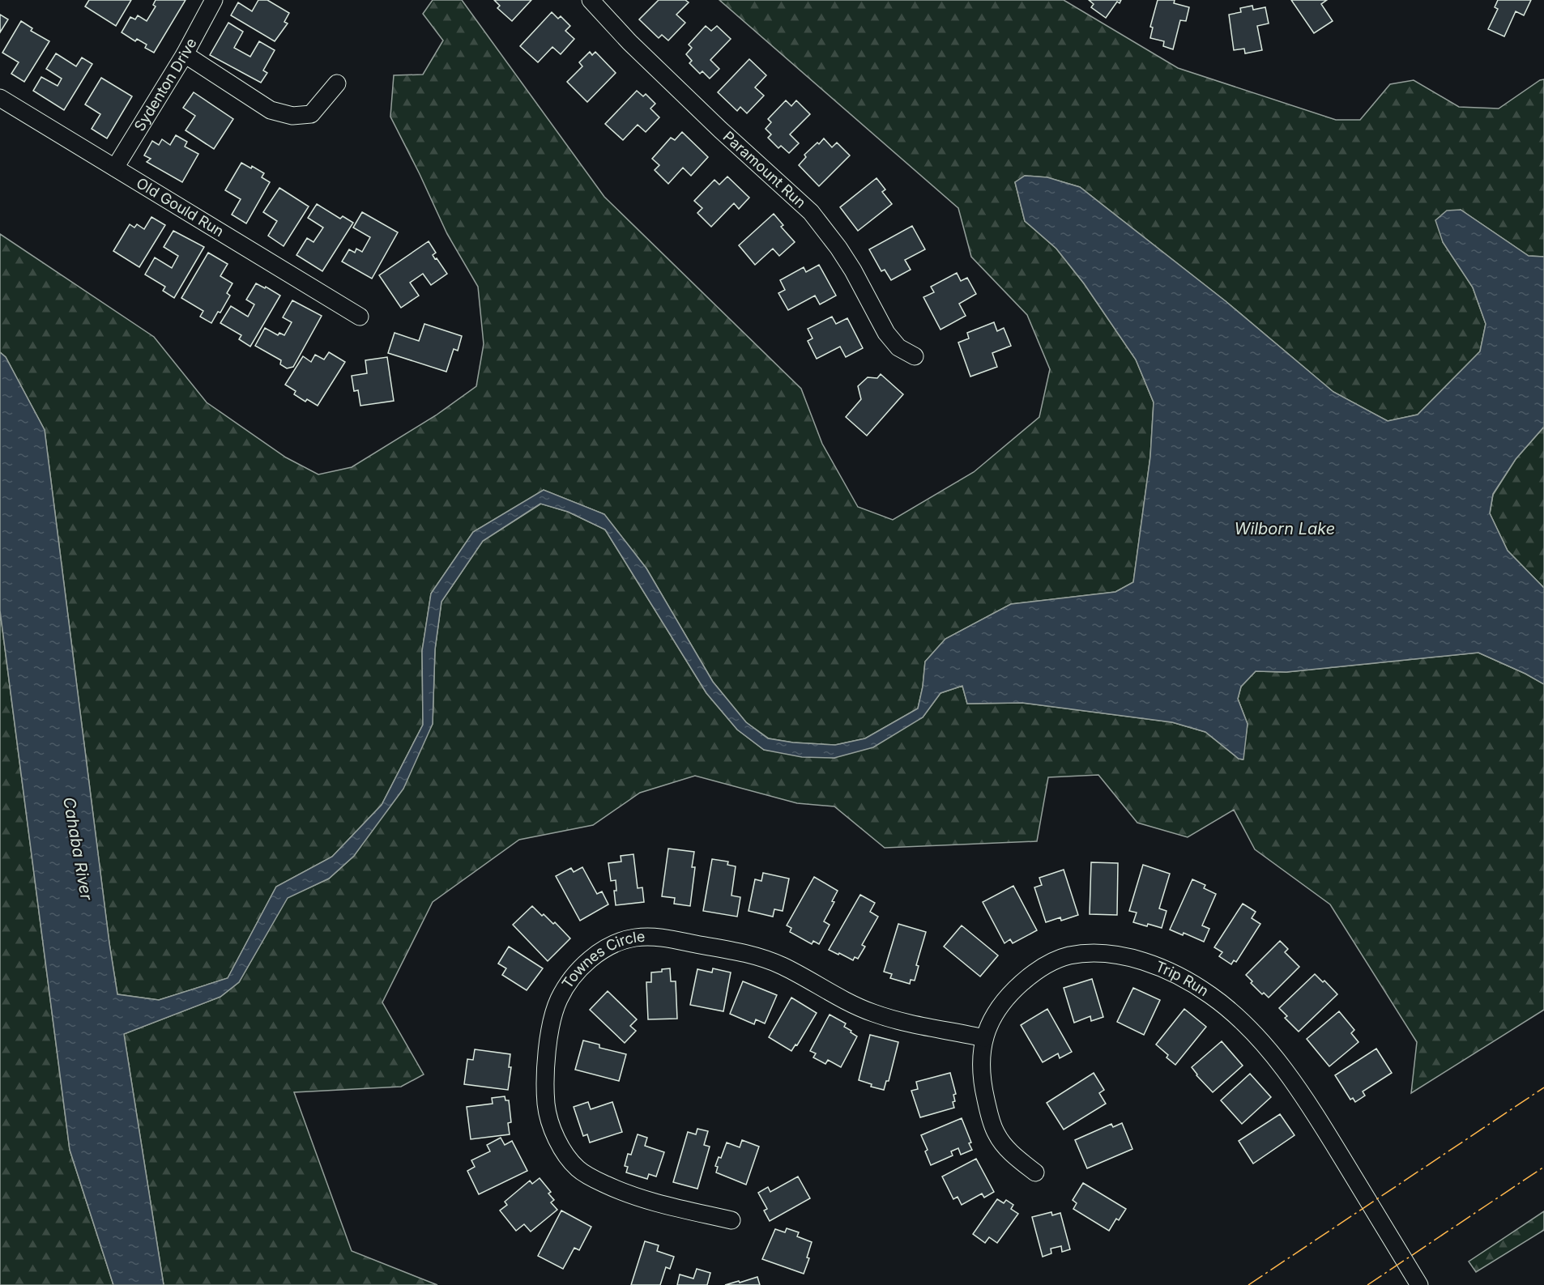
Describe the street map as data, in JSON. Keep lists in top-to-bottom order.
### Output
{
  "streets": {
    "street": [
      "Sydenton Drive",
      "Paramount Run",
      "Old Gould Run",
      "Townes Circle",
      "Trip Run"
    ]
  },
  "crossings": [
    ["Sydenton Drive", "Old Gould Run"],
    ["Townes Circle", "Trip Run"]
  ],
  "water": ["Wilborn Lake", "Cahaba River"]
}
